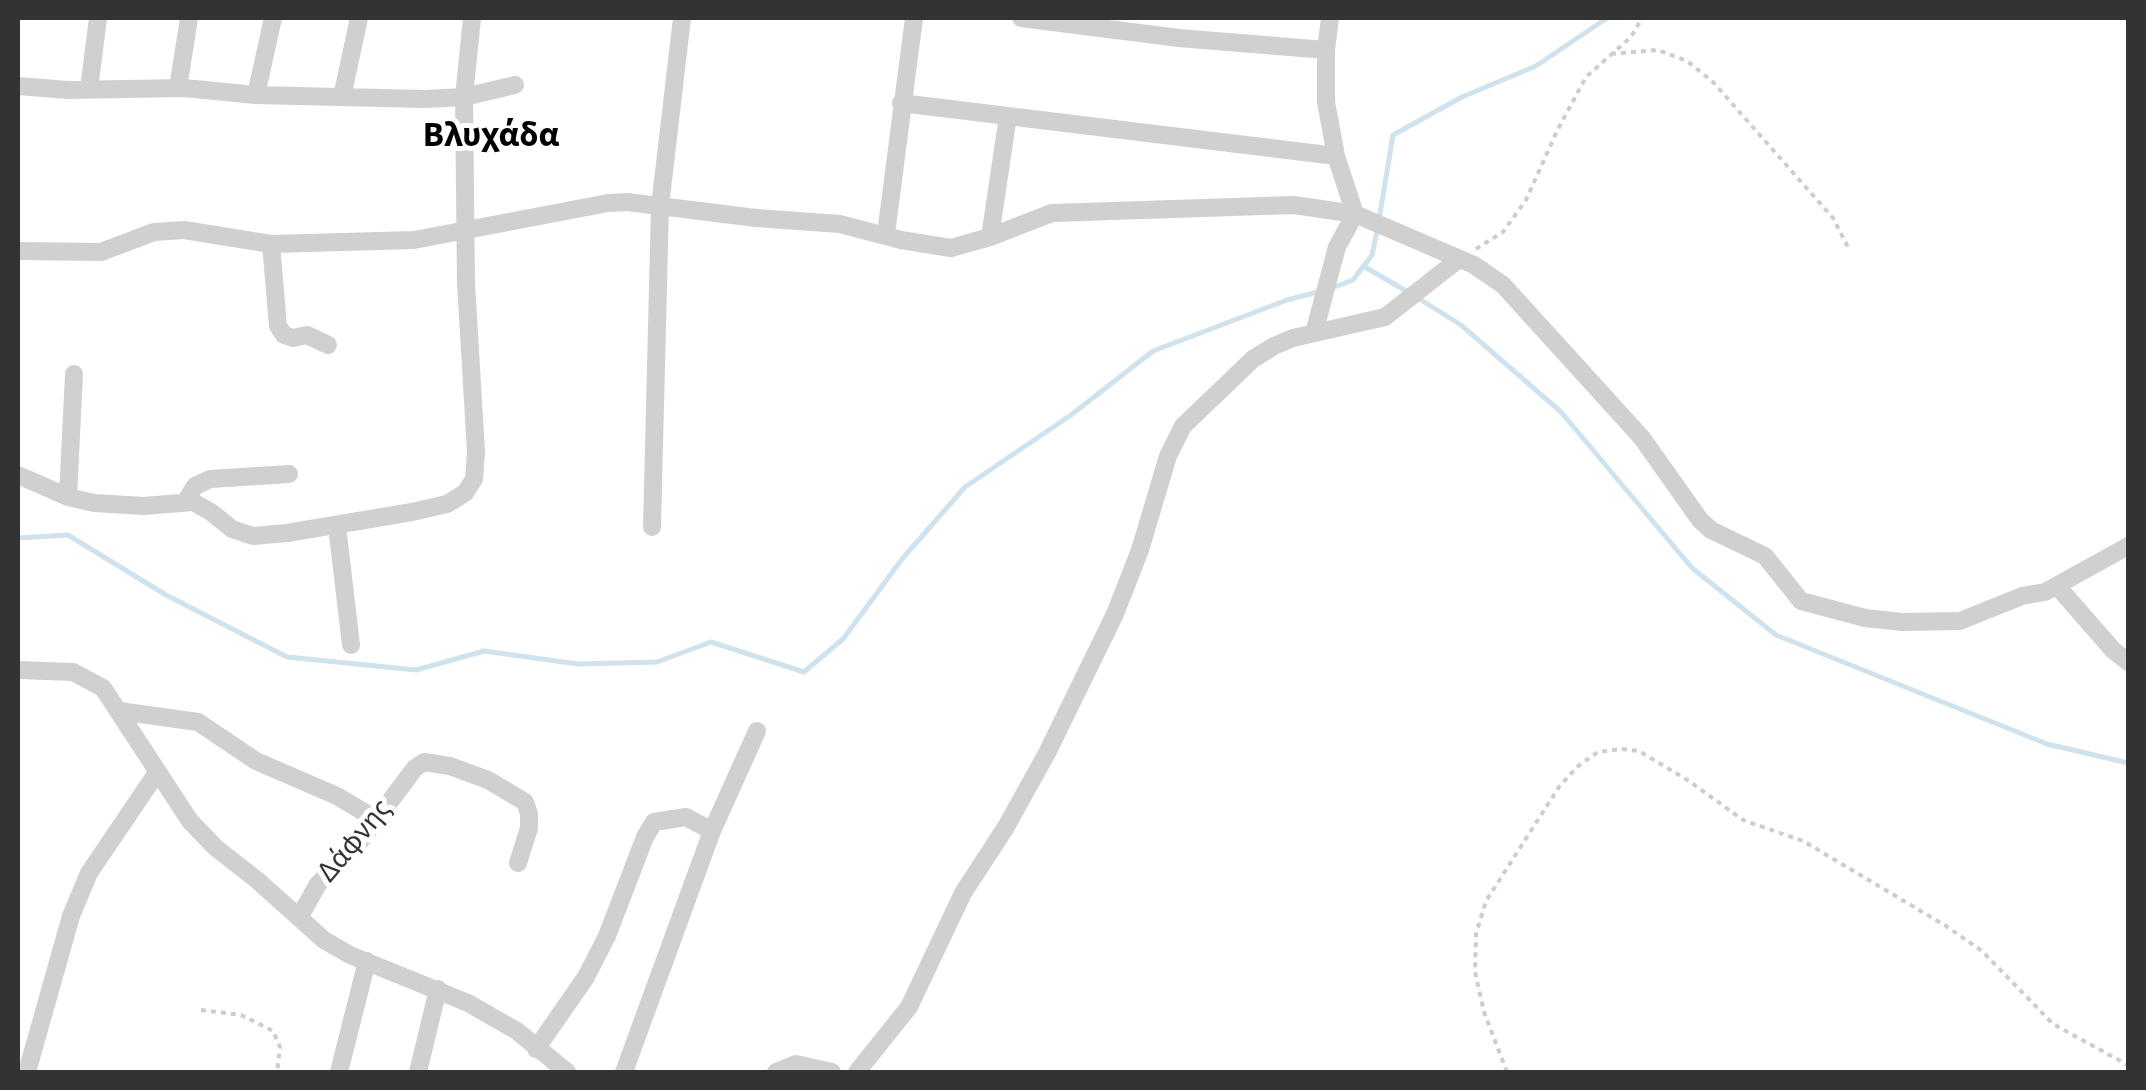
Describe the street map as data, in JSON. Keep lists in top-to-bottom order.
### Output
{
  "streets": {
    "street": ["Δάφνης"]
  },
  "districts": ["Βλυχάδα"]
}
